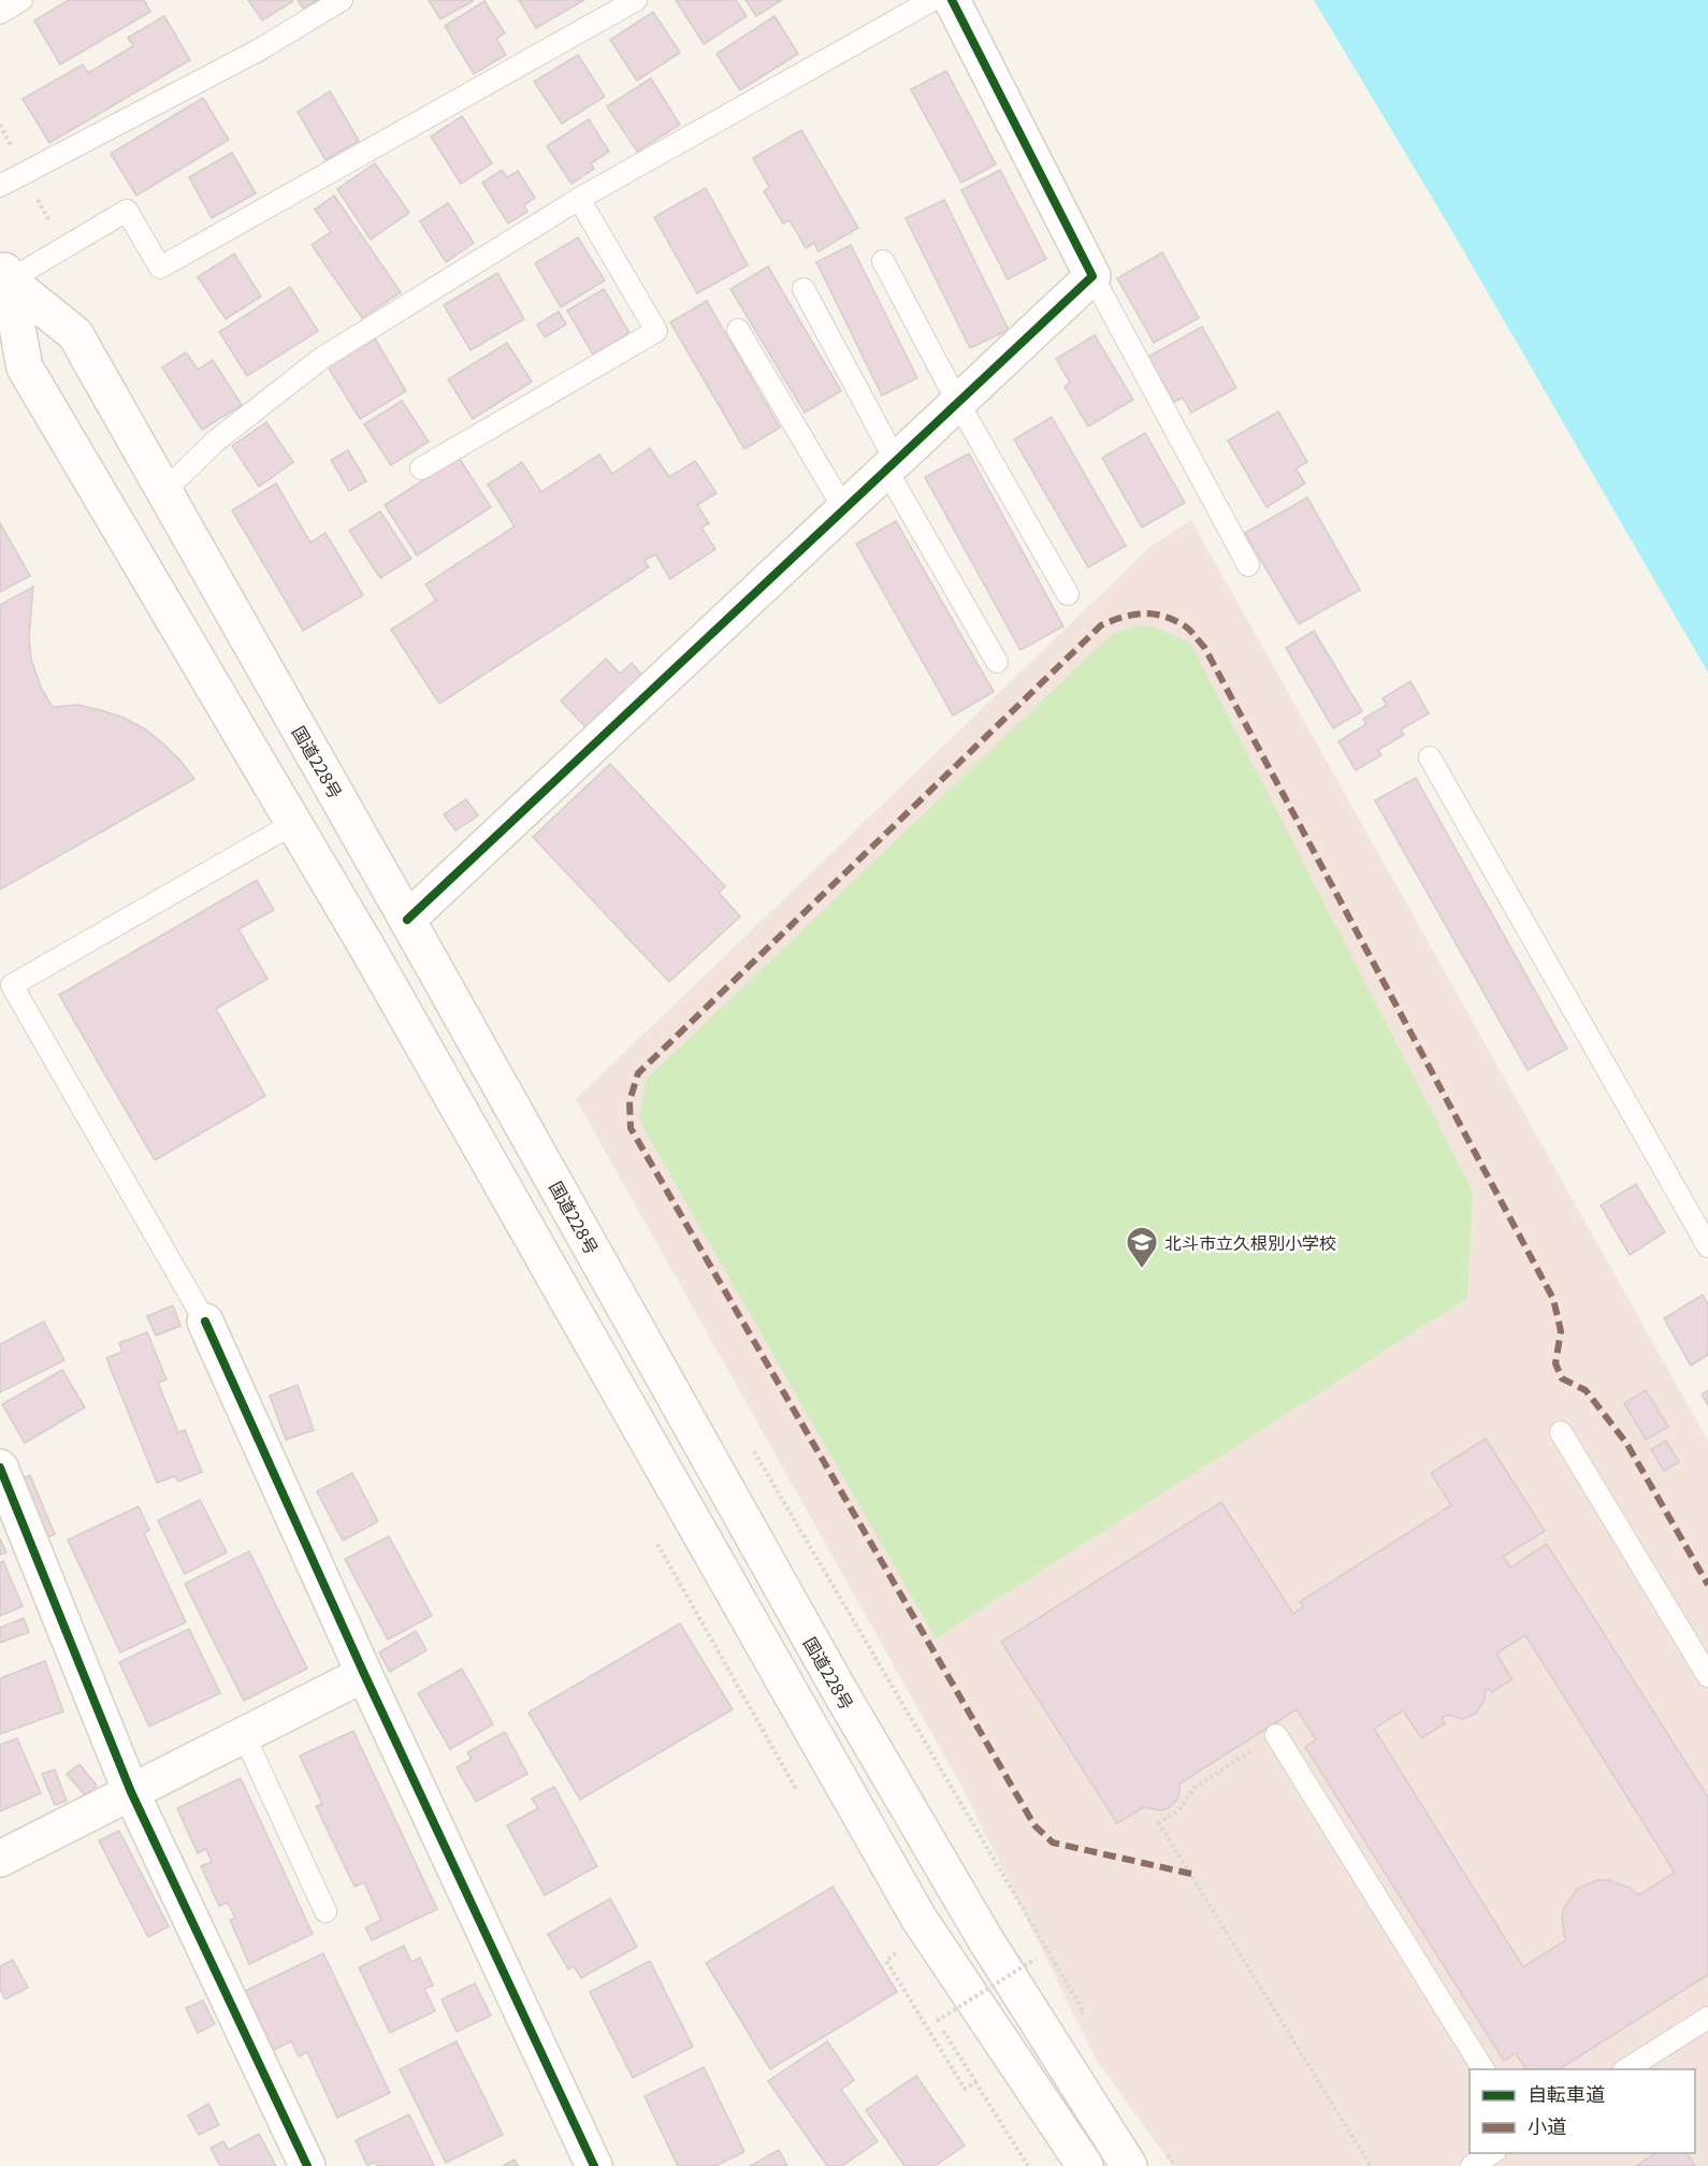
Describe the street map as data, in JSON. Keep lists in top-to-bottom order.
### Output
{
  "streets": {
    "main road": ["国道228号"]
  },
  "places": {
    "school or university": ["北斗市立久根別小学校"]
  },
  "legend": ["自転車道", "小道"]
}
